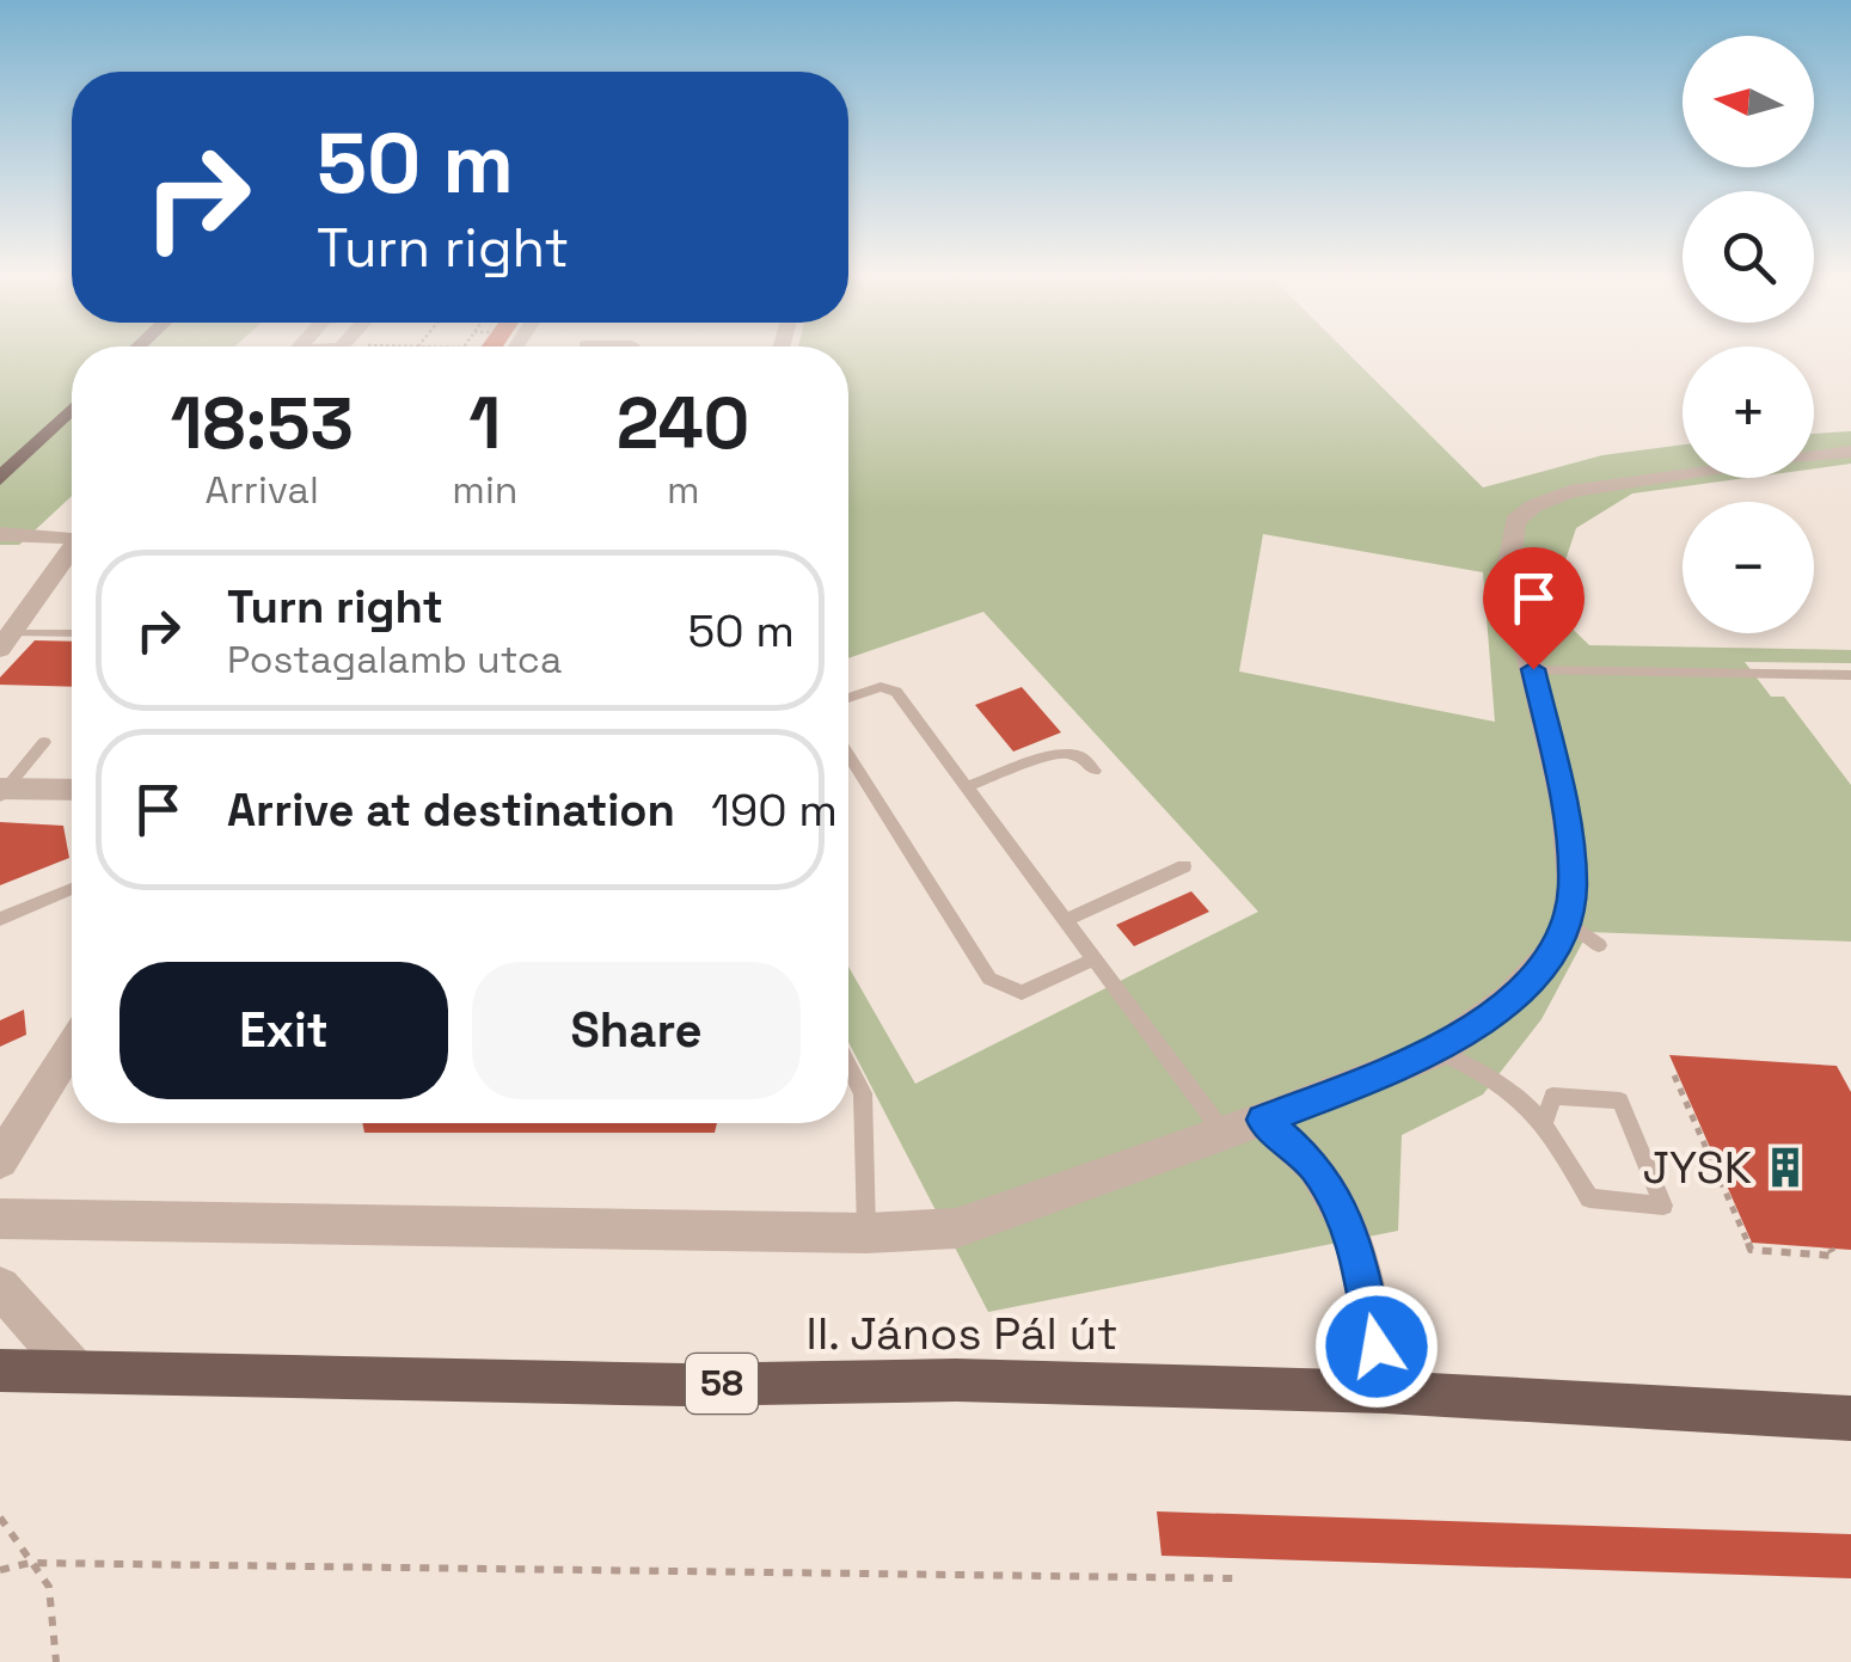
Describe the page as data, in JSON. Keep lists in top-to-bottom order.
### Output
{
  "streets": {
    "main road": ["II. János Pál út", "58"]
  },
  "places": {
    "building": ["JYSK"]
  },
  "north": "left",
  "page": {
    "map_buttons": ["+", "−"],
    "turn": ["50 m", "Turn right"],
    "eta": [
      "18:53",
      "Arrival",
      "1",
      "min",
      "240",
      "m"
    ],
    "list": [
      {
        "name": "Turn right",
        "note": "Postagalamb utca",
        "value": "50 m"
      },
      {
        "name": "Arrive at destination",
        "value": "190 m"
      }
    ],
    "buttons": ["Exit", "Share"]
  }
}
